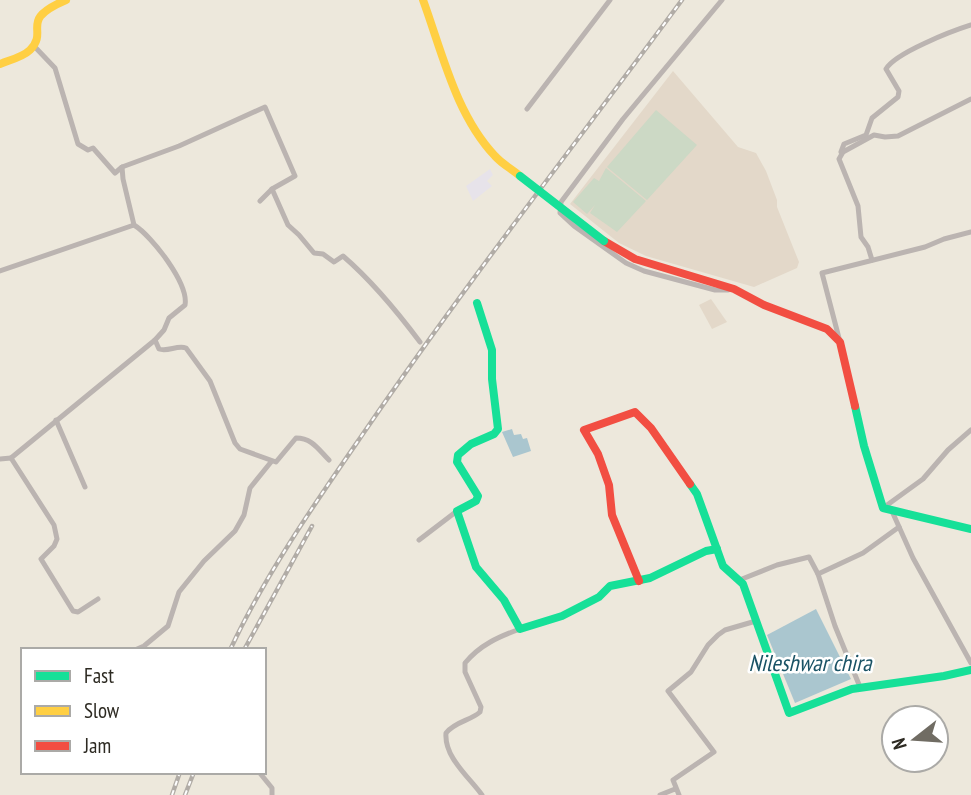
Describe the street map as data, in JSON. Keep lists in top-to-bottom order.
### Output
{
  "water": ["Nileshwar chira"],
  "legend": ["Fast", "Slow", "Jam"],
  "north": "left"
}
